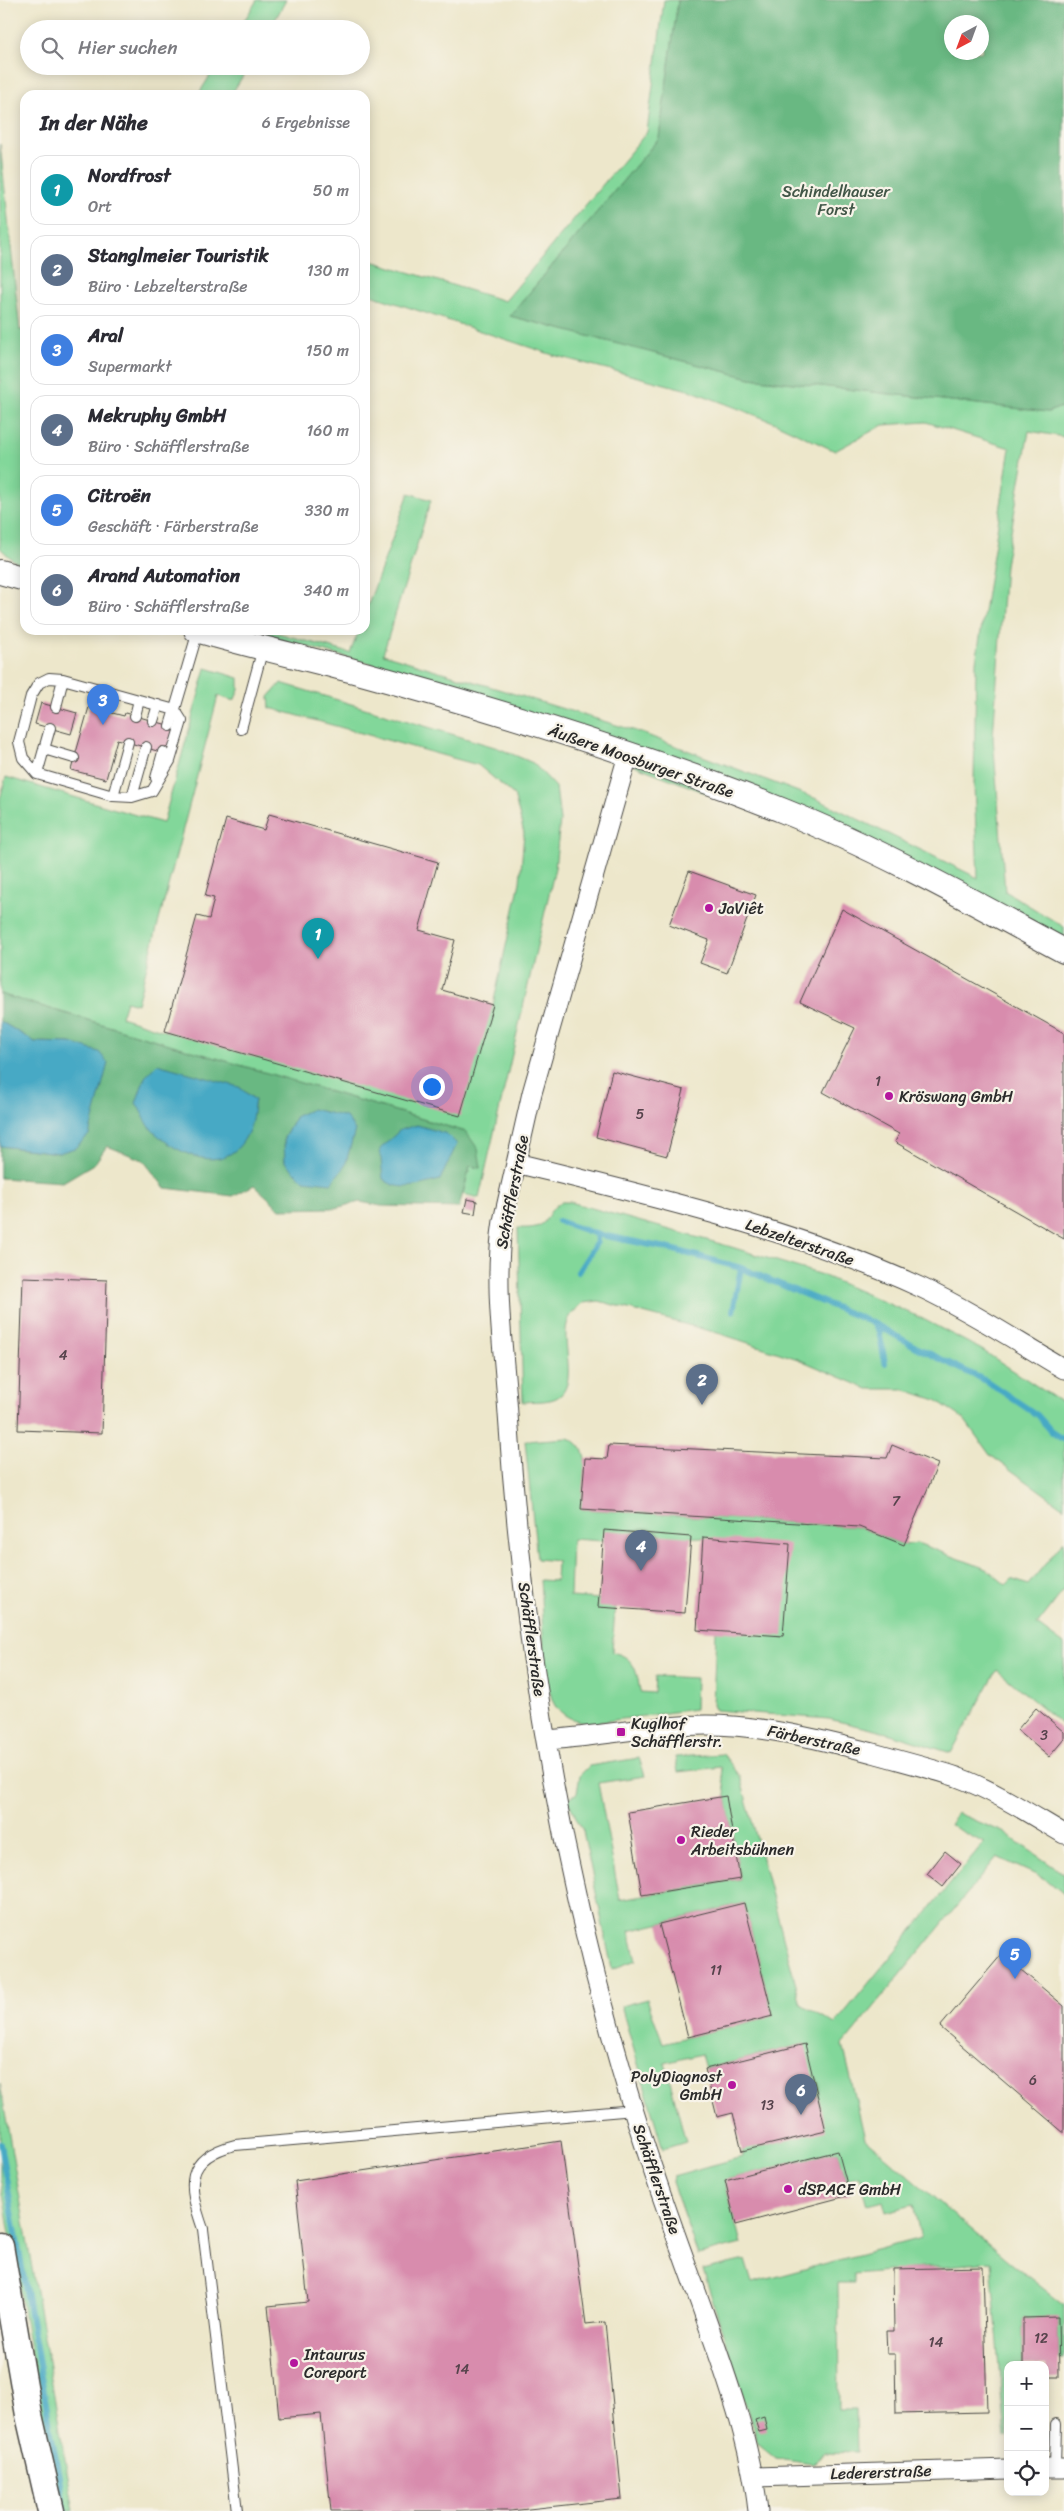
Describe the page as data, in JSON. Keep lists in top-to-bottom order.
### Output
{
  "streets": {
    "street": [
      "Äußere Moosburger Straße",
      "Schäfflerstraße",
      "Lebzelterstraße",
      "Färberstraße",
      "Ledererstraße"
    ]
  },
  "crossings": [
    ["Äußere Moosburger Straße", "Schäfflerstraße"],
    ["Schäfflerstraße", "Lebzelterstraße"],
    ["Schäfflerstraße", "Färberstraße"],
    ["Schäfflerstraße", "Ledererstraße"]
  ],
  "parks": ["Schindelhauser Forst"],
  "places": {
    "other": [
      "JaViêt",
      "Kröswang GmbH",
      "Rieder Arbeitsbühnen",
      "PolyDiagnost GmbH",
      "dSPACE GmbH",
      "Intaurus Coreport"
    ],
    "transit": ["Kuglhof Schäfflerstr."]
  },
  "house_numbers": [
    "1",
    "5",
    "4",
    "7",
    "3",
    "11",
    "6",
    "13",
    "12",
    "14",
    "14"
  ],
  "north": "bottom left",
  "page": {
    "search": "Hier suchen",
    "heading": ["In der Nähe", "6 Ergebnisse"],
    "list": [
      {
        "mark": "1",
        "name": "Nordfrost",
        "note": "Ort",
        "value": "50 m"
      },
      {
        "mark": "2",
        "name": "Stanglmeier Touristik",
        "note": "Büro · Lebzelterstraße",
        "value": "130 m"
      },
      {
        "mark": "3",
        "name": "Aral",
        "note": "Supermarkt",
        "value": "150 m"
      },
      {
        "mark": "4",
        "name": "Mekruphy GmbH",
        "note": "Büro · Schäfflerstraße",
        "value": "160 m"
      },
      {
        "mark": "5",
        "name": "Citroën",
        "note": "Geschäft · Färberstraße",
        "value": "330 m"
      },
      {
        "mark": "6",
        "name": "Arand Automation",
        "note": "Büro · Schäfflerstraße",
        "value": "340 m"
      }
    ],
    "pins": [
      "3",
      "1",
      "2",
      "4",
      "5",
      "6"
    ],
    "map_buttons": ["+", "−"]
  }
}
